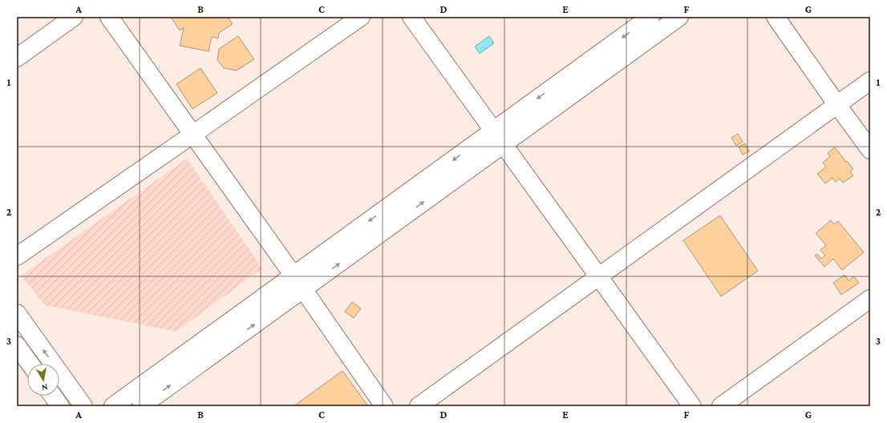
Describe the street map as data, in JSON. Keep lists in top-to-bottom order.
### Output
{
  "north": "bottom",
  "grid": {
    "columns": [
      "A",
      "B",
      "C",
      "D",
      "E",
      "F",
      "G"
    ],
    "rows": ["1", "2", "3"]
  }
}
